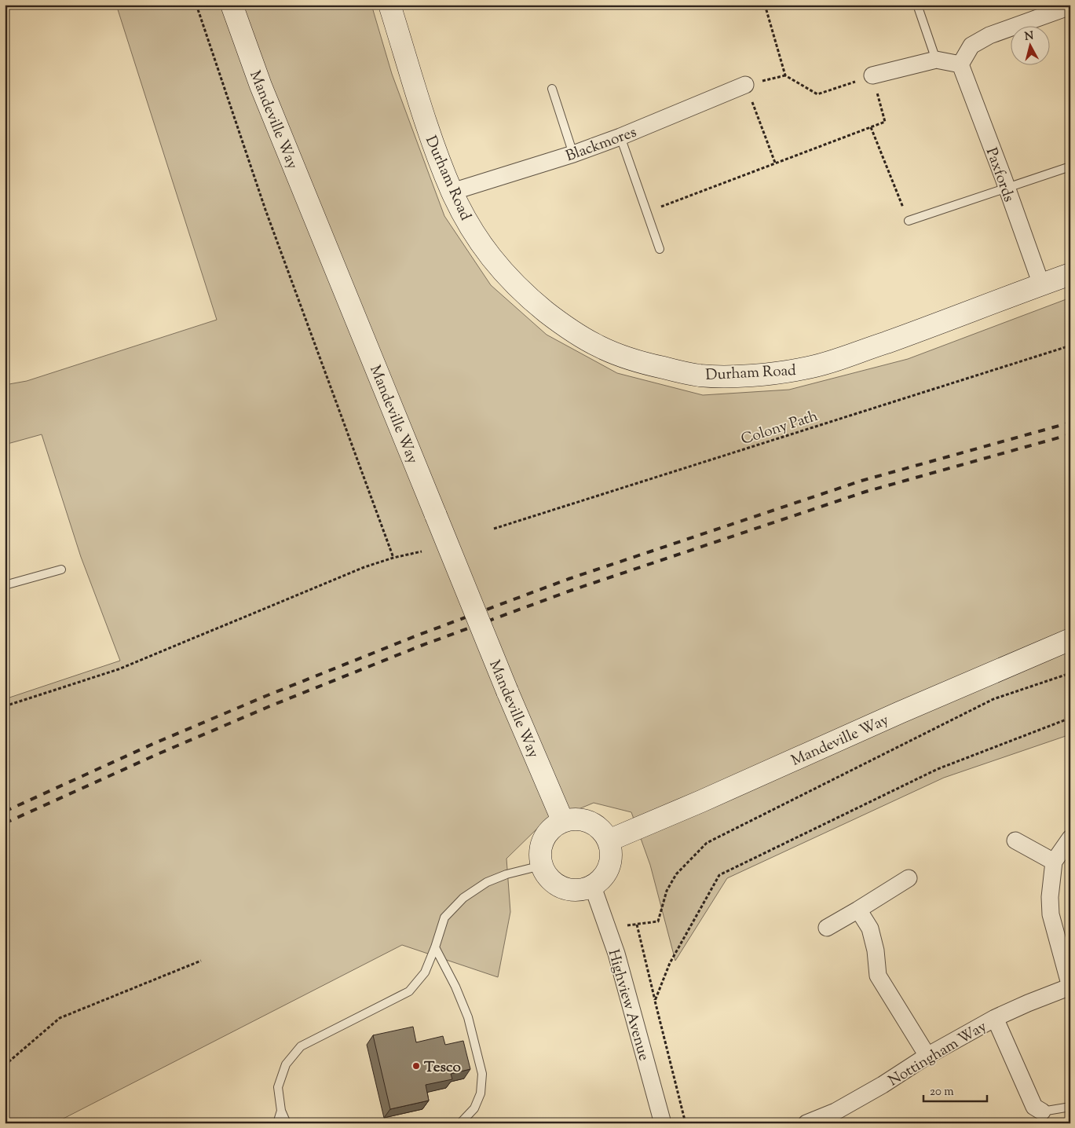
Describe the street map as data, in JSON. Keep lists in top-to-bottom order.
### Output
{
  "streets": {
    "main road": ["Mandeville Way", "Durham Road"],
    "street": [
      "Blackmores",
      "Paxfords",
      "Highview Avenue",
      "Nottingham Way"
    ],
    "path": ["Colony Path"]
  },
  "crossings": [
    ["Mandeville Way", "Highview Avenue"],
    ["Blackmores", "Durham Road"],
    ["Paxfords", "Durham Road"]
  ],
  "places": ["Tesco"],
  "scale_bar": "20 m",
  "north": "top"
}
